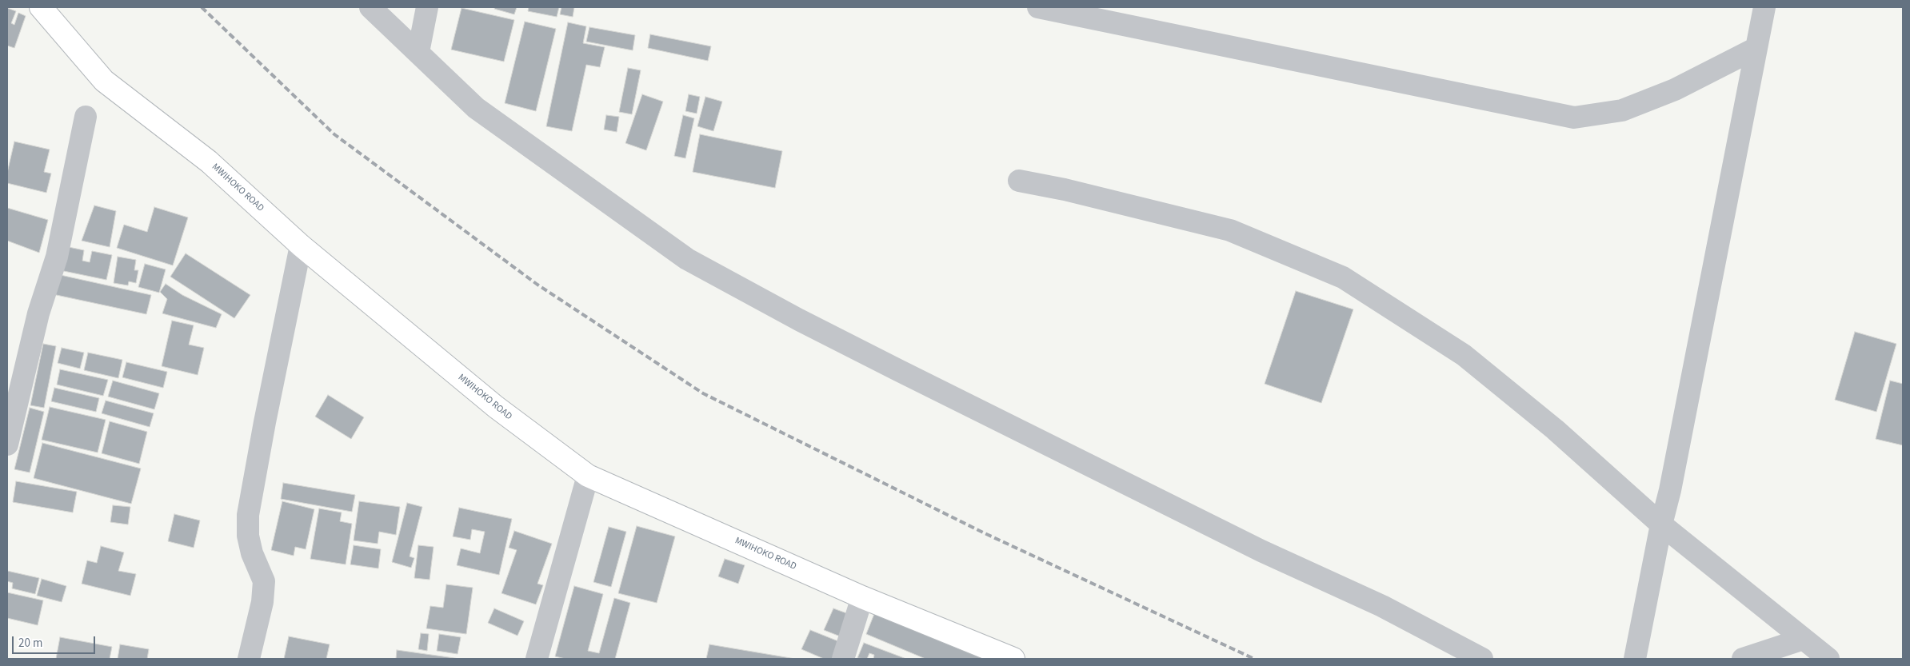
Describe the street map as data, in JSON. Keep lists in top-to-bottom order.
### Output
{
  "streets": {
    "street": ["MWIHOKO ROAD"]
  },
  "scale_bar": "20 m"
}
